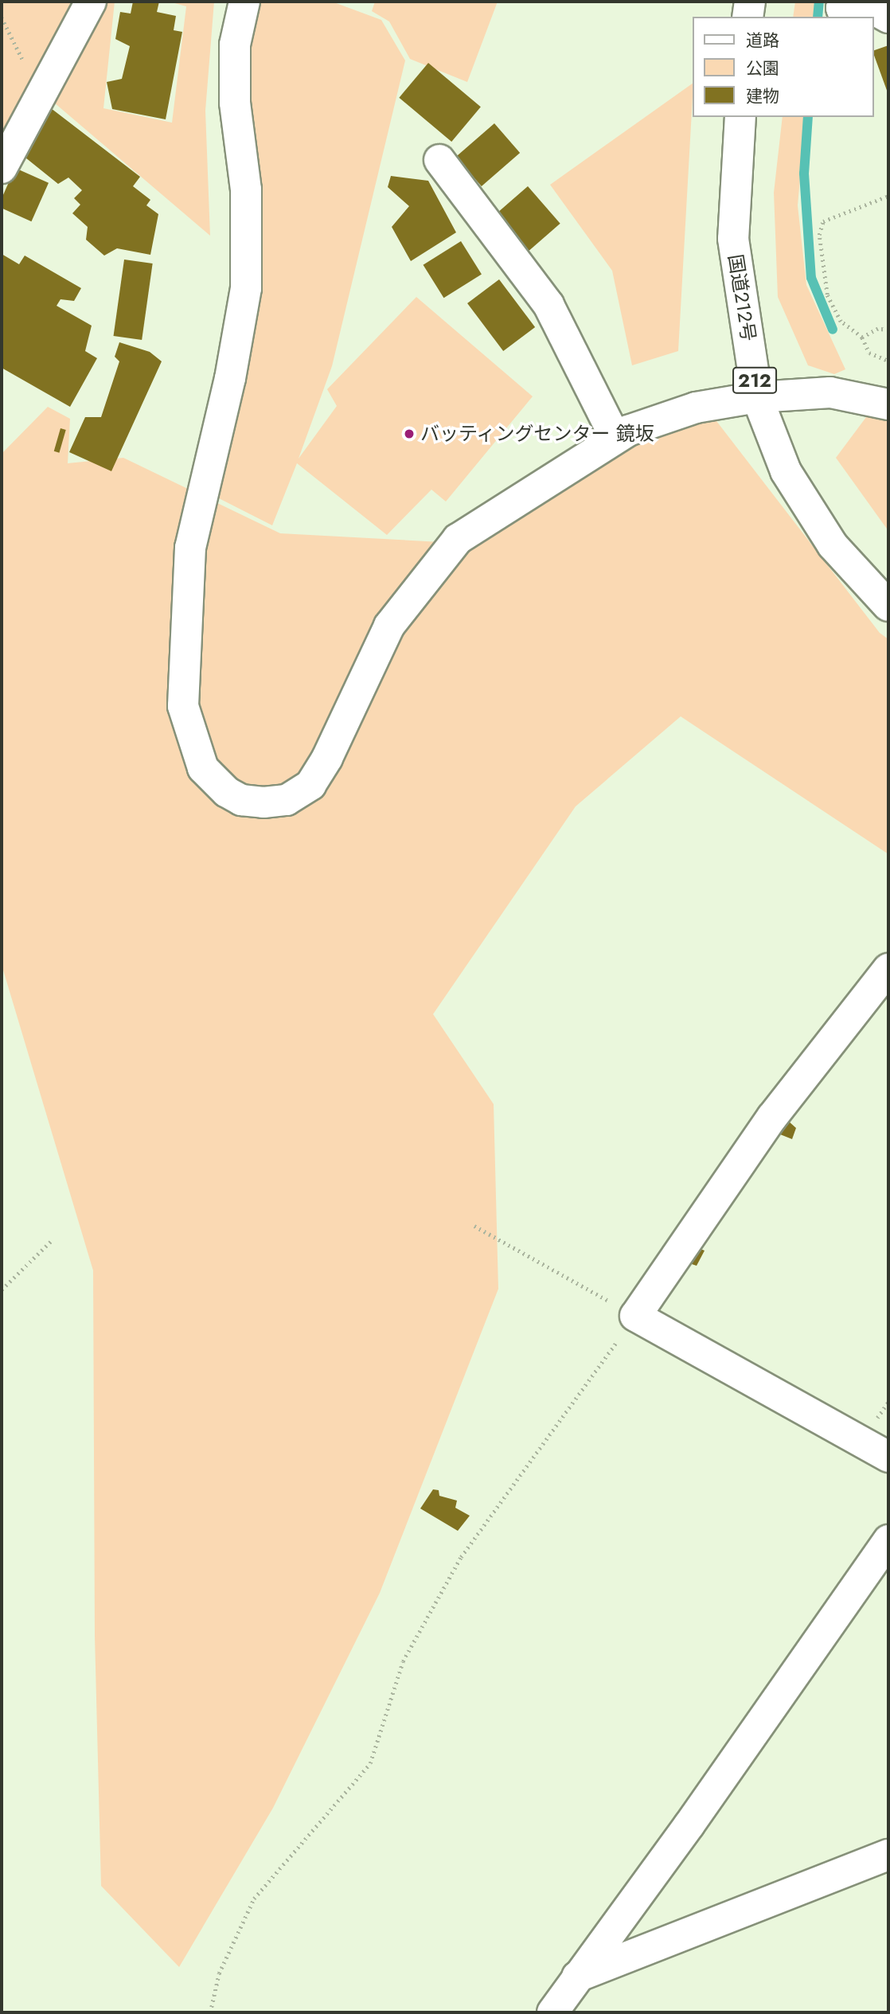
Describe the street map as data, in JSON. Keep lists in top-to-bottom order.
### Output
{
  "streets": {
    "main road": ["国道212号", "212"]
  },
  "places": ["バッティングセンター 鏡坂"],
  "legend": ["道路", "公園", "建物"]
}
